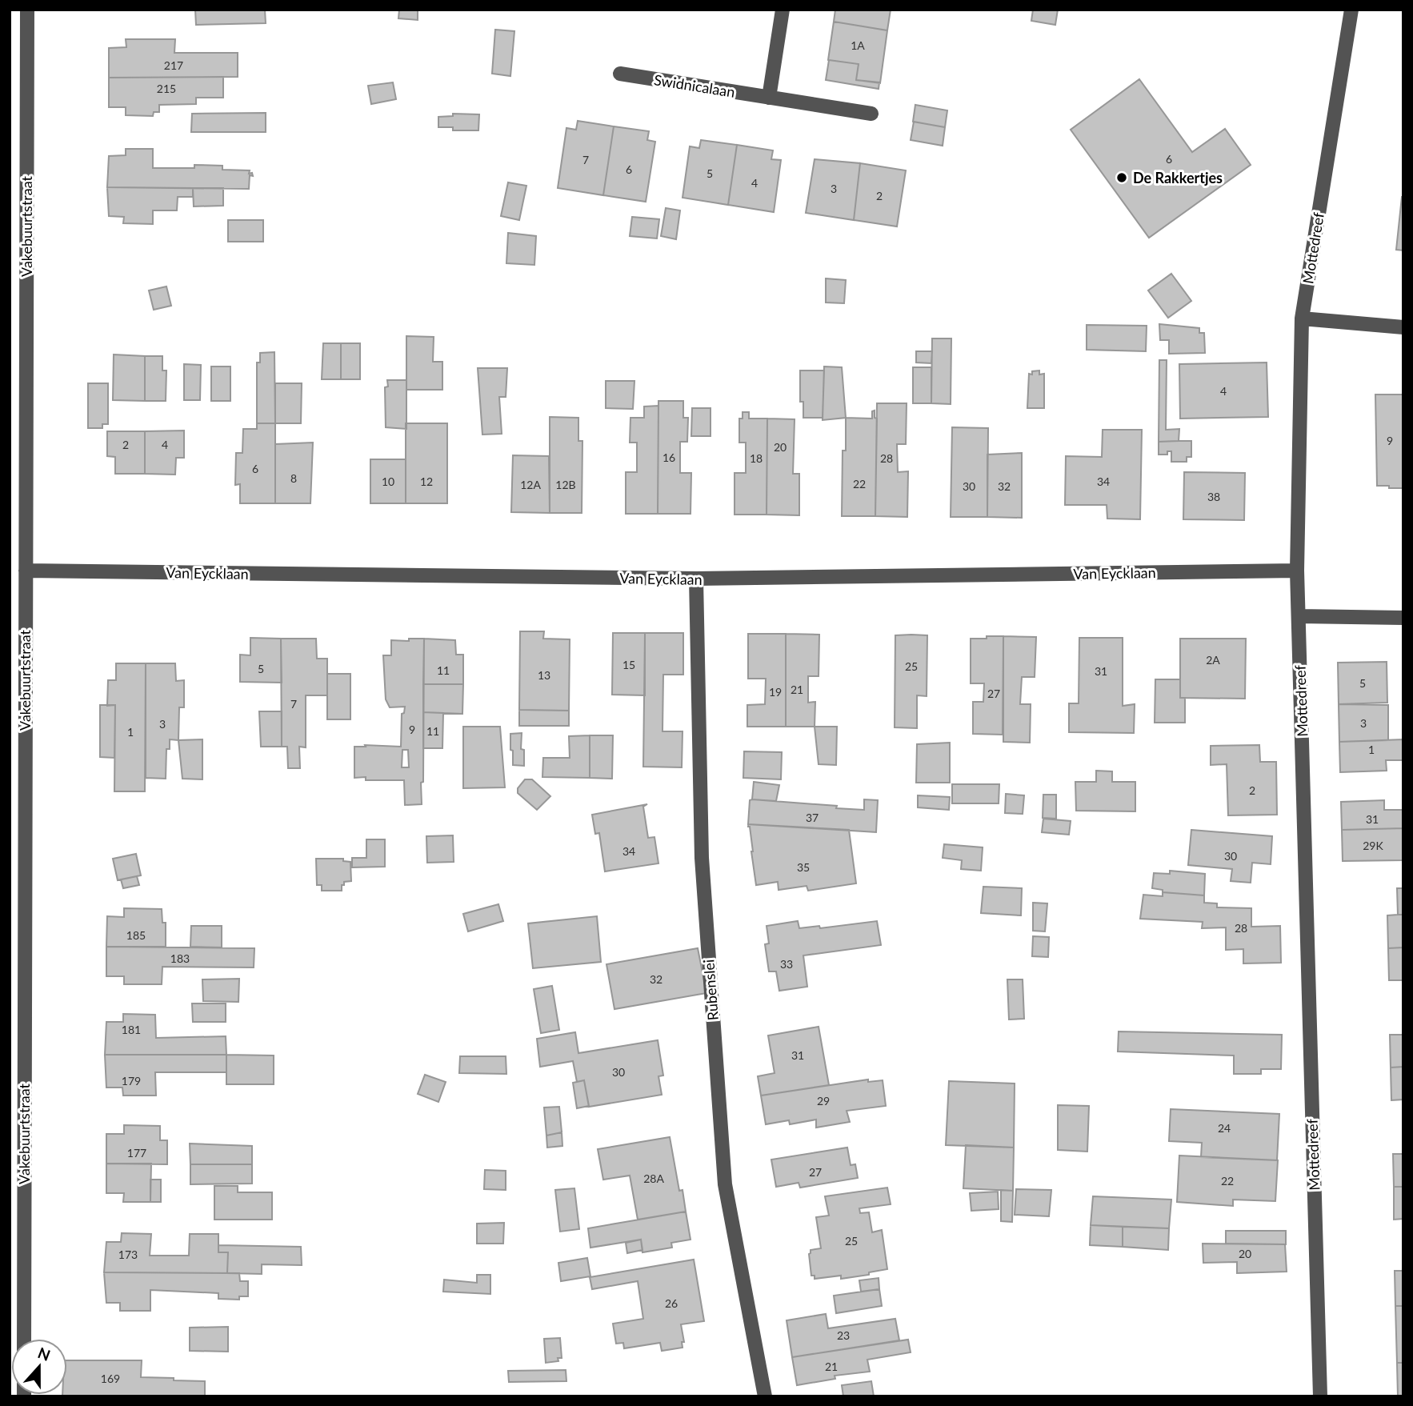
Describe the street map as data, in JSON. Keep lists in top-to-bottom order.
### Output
{
  "streets": {
    "street": [
      "Swidnicalaan",
      "Vakebuurtstraat",
      "Mottedreef",
      "Van Eycklaan",
      "Rubenslei"
    ]
  },
  "crossings": [
    ["Vakebuurtstraat", "Van Eycklaan"],
    ["Mottedreef", "Van Eycklaan"],
    ["Van Eycklaan", "Rubenslei"]
  ],
  "places": ["De Rakkertjes"],
  "house_numbers": [
    "1A",
    "217",
    "215",
    "6",
    "7",
    "6",
    "5",
    "4",
    "3",
    "2",
    "4",
    "9",
    "2",
    "4",
    "20",
    "16",
    "18",
    "28",
    "6",
    "8",
    "10",
    "12",
    "34",
    "22",
    "12A",
    "12B",
    "30",
    "32",
    "38",
    "2A",
    "15",
    "25",
    "5",
    "11",
    "31",
    "13",
    "5",
    "21",
    "19",
    "27",
    "7",
    "3",
    "3",
    "9",
    "11",
    "1",
    "1",
    "2",
    "37",
    "31",
    "29K",
    "34",
    "30",
    "35",
    "28",
    "185",
    "183",
    "33",
    "32",
    "181",
    "31",
    "30",
    "179",
    "29",
    "24",
    "177",
    "27",
    "28A",
    "22",
    "25",
    "20",
    "173",
    "26",
    "23",
    "21",
    "169"
  ],
  "north": "top"
}
